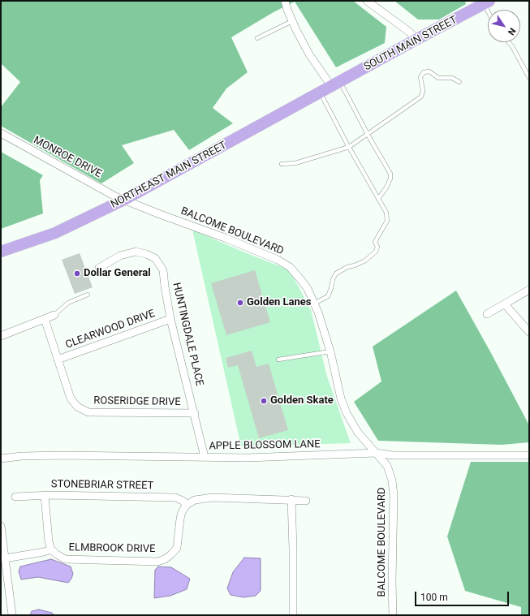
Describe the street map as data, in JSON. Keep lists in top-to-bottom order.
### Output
{
  "streets": {
    "main road": ["SOUTH MAIN STREET", "NORTHEAST MAIN STREET"],
    "street": [
      "MONROE DRIVE",
      "BALCOME BOULEVARD",
      "CLEARWOOD DRIVE",
      "HUNTINGDALE PLACE",
      "ROSERIDGE DRIVE",
      "APPLE BLOSSOM LANE",
      "STONEBRIAR STREET",
      "ELMBROOK DRIVE"
    ]
  },
  "crossings": [
    ["SOUTH MAIN STREET", "NORTHEAST MAIN STREET"],
    ["MONROE DRIVE", "NORTHEAST MAIN STREET"],
    ["MONROE DRIVE", "BALCOME BOULEVARD"],
    ["NORTHEAST MAIN STREET", "BALCOME BOULEVARD"],
    ["BALCOME BOULEVARD", "APPLE BLOSSOM LANE"],
    ["CLEARWOOD DRIVE", "HUNTINGDALE PLACE"],
    ["CLEARWOOD DRIVE", "ROSERIDGE DRIVE"],
    ["HUNTINGDALE PLACE", "ROSERIDGE DRIVE"],
    ["HUNTINGDALE PLACE", "APPLE BLOSSOM LANE"],
    ["STONEBRIAR STREET", "ELMBROOK DRIVE"]
  ],
  "places": ["Dollar General", "Golden Lanes", "Golden Skate"],
  "scale_bar": "100 m",
  "north": "bottom right"
}
